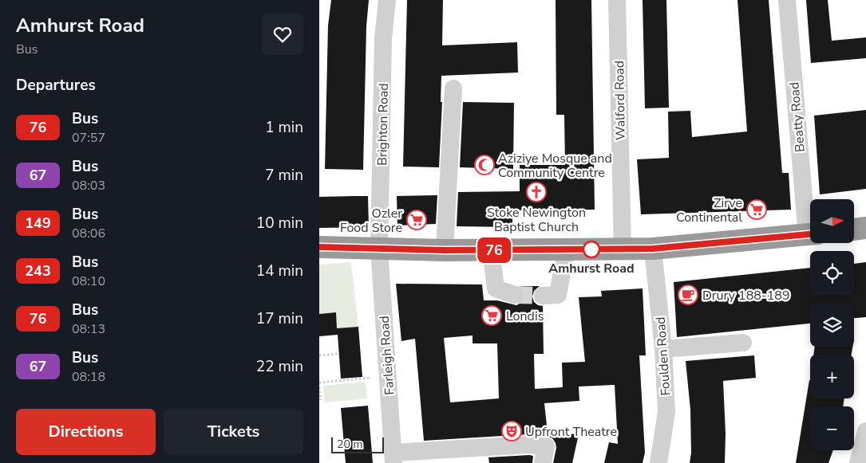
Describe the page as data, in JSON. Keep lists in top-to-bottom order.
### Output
{
  "streets": {
    "street": [
      "Walford Road",
      "Beatty Road",
      "Brighton Road",
      "Farleigh Road",
      "Foulden Road"
    ]
  },
  "crossings": [
    ["Brighton Road", "Farleigh Road"]
  ],
  "places": {
    "mosque": ["Aziziye Mosque and Community Centre"],
    "church": ["Stoke Newington Baptist Church"],
    "supermarket": ["Zirve Continental", "Ozler Food Store", "Londis"],
    "other": ["Amhurst Road"],
    "cafe": ["Drury 188-189"],
    "theatre": ["Upfront Theatre"]
  },
  "lines": ["bus line 76"],
  "scale_bar": "20 m",
  "north": "right",
  "page": {
    "heading": [
      ["Amhurst Road", "Bus"],
      "Departures"
    ],
    "on_map": "76",
    "list": [
      {
        "mark": "76",
        "name": "Bus",
        "note": "07:57",
        "value": "1 min"
      },
      {
        "mark": "67",
        "name": "Bus",
        "note": "08:03",
        "value": "7 min"
      },
      {
        "mark": "149",
        "name": "Bus",
        "note": "08:06",
        "value": "10 min"
      },
      {
        "mark": "243",
        "name": "Bus",
        "note": "08:10",
        "value": "14 min"
      },
      {
        "mark": "76",
        "name": "Bus",
        "note": "08:13",
        "value": "17 min"
      },
      {
        "mark": "67",
        "name": "Bus",
        "note": "08:18",
        "value": "22 min"
      }
    ],
    "map_buttons": ["+", "−"],
    "buttons": ["Directions", "Tickets"],
    "scale": "20 m"
  }
}
